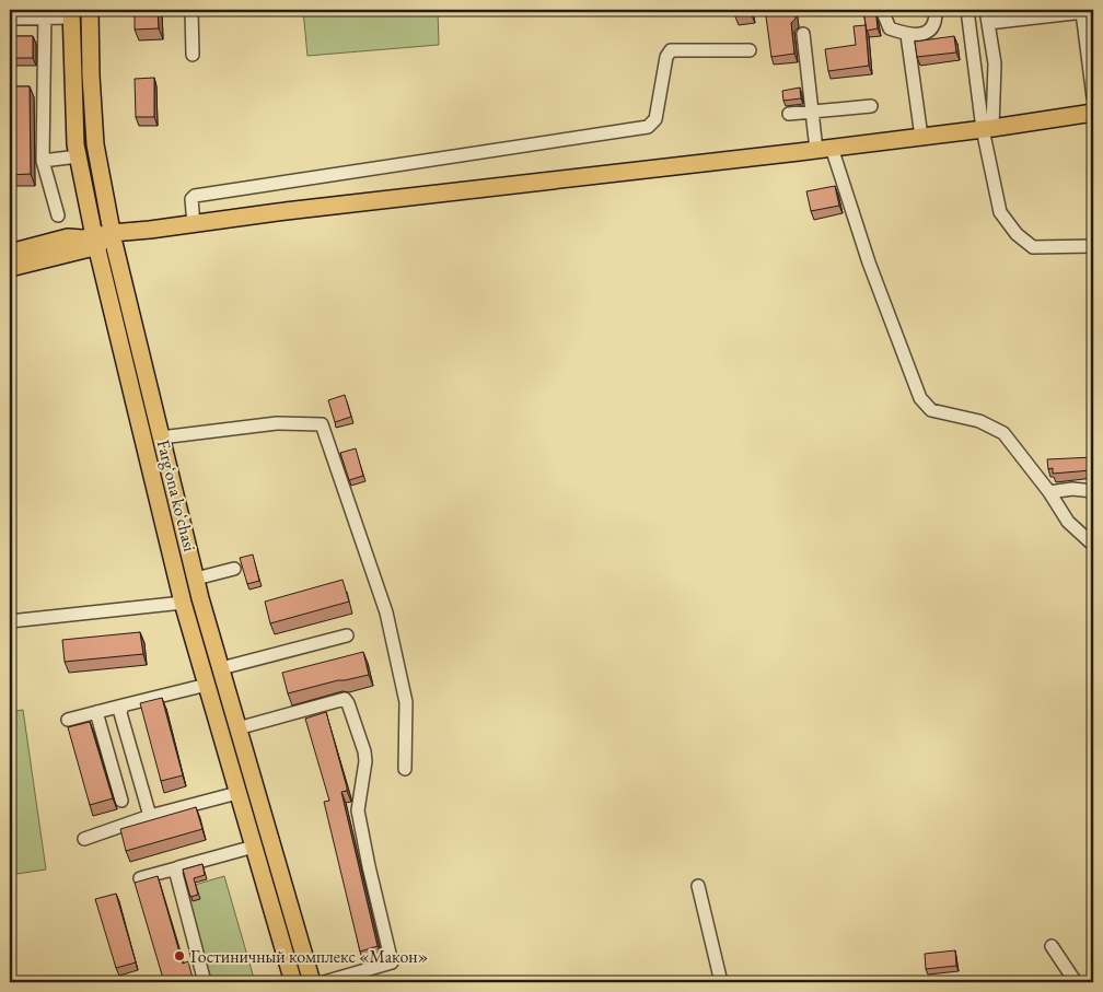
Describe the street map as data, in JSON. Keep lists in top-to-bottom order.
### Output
{
  "streets": {
    "main road": ["Fargʻona koʻchasi"]
  },
  "places": ["Гостиничный комплекс «Макон»"]
}
